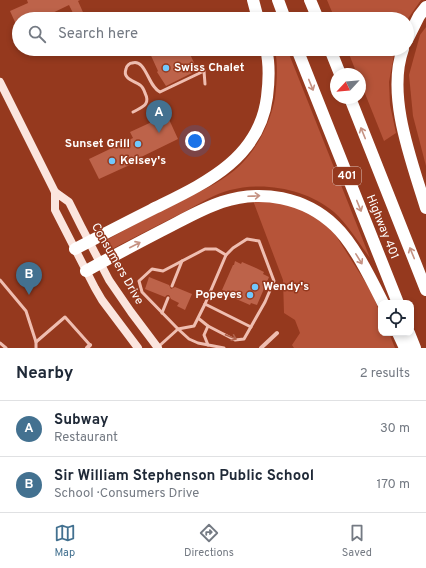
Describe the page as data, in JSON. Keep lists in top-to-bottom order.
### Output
{
  "streets": {
    "highway": ["401", "Highway 401"],
    "main road": ["Consumers Drive"]
  },
  "places": [
    "Swiss Chalet",
    "Sunset Grill",
    "Kelsey's",
    "Wendy's",
    "Popeyes"
  ],
  "north": "bottom left",
  "page": {
    "search": "Search here",
    "pins": ["A", "B"],
    "heading": ["Nearby", "2 results"],
    "list": [
      {
        "mark": "A",
        "name": "Subway",
        "note": "Restaurant",
        "value": "30 m"
      },
      {
        "mark": "B",
        "name": "Sir William Stephenson Public School",
        "note": "School · Consumers Drive",
        "value": "170 m"
      }
    ],
    "nav": ["Map", "Directions", "Saved"]
  }
}
